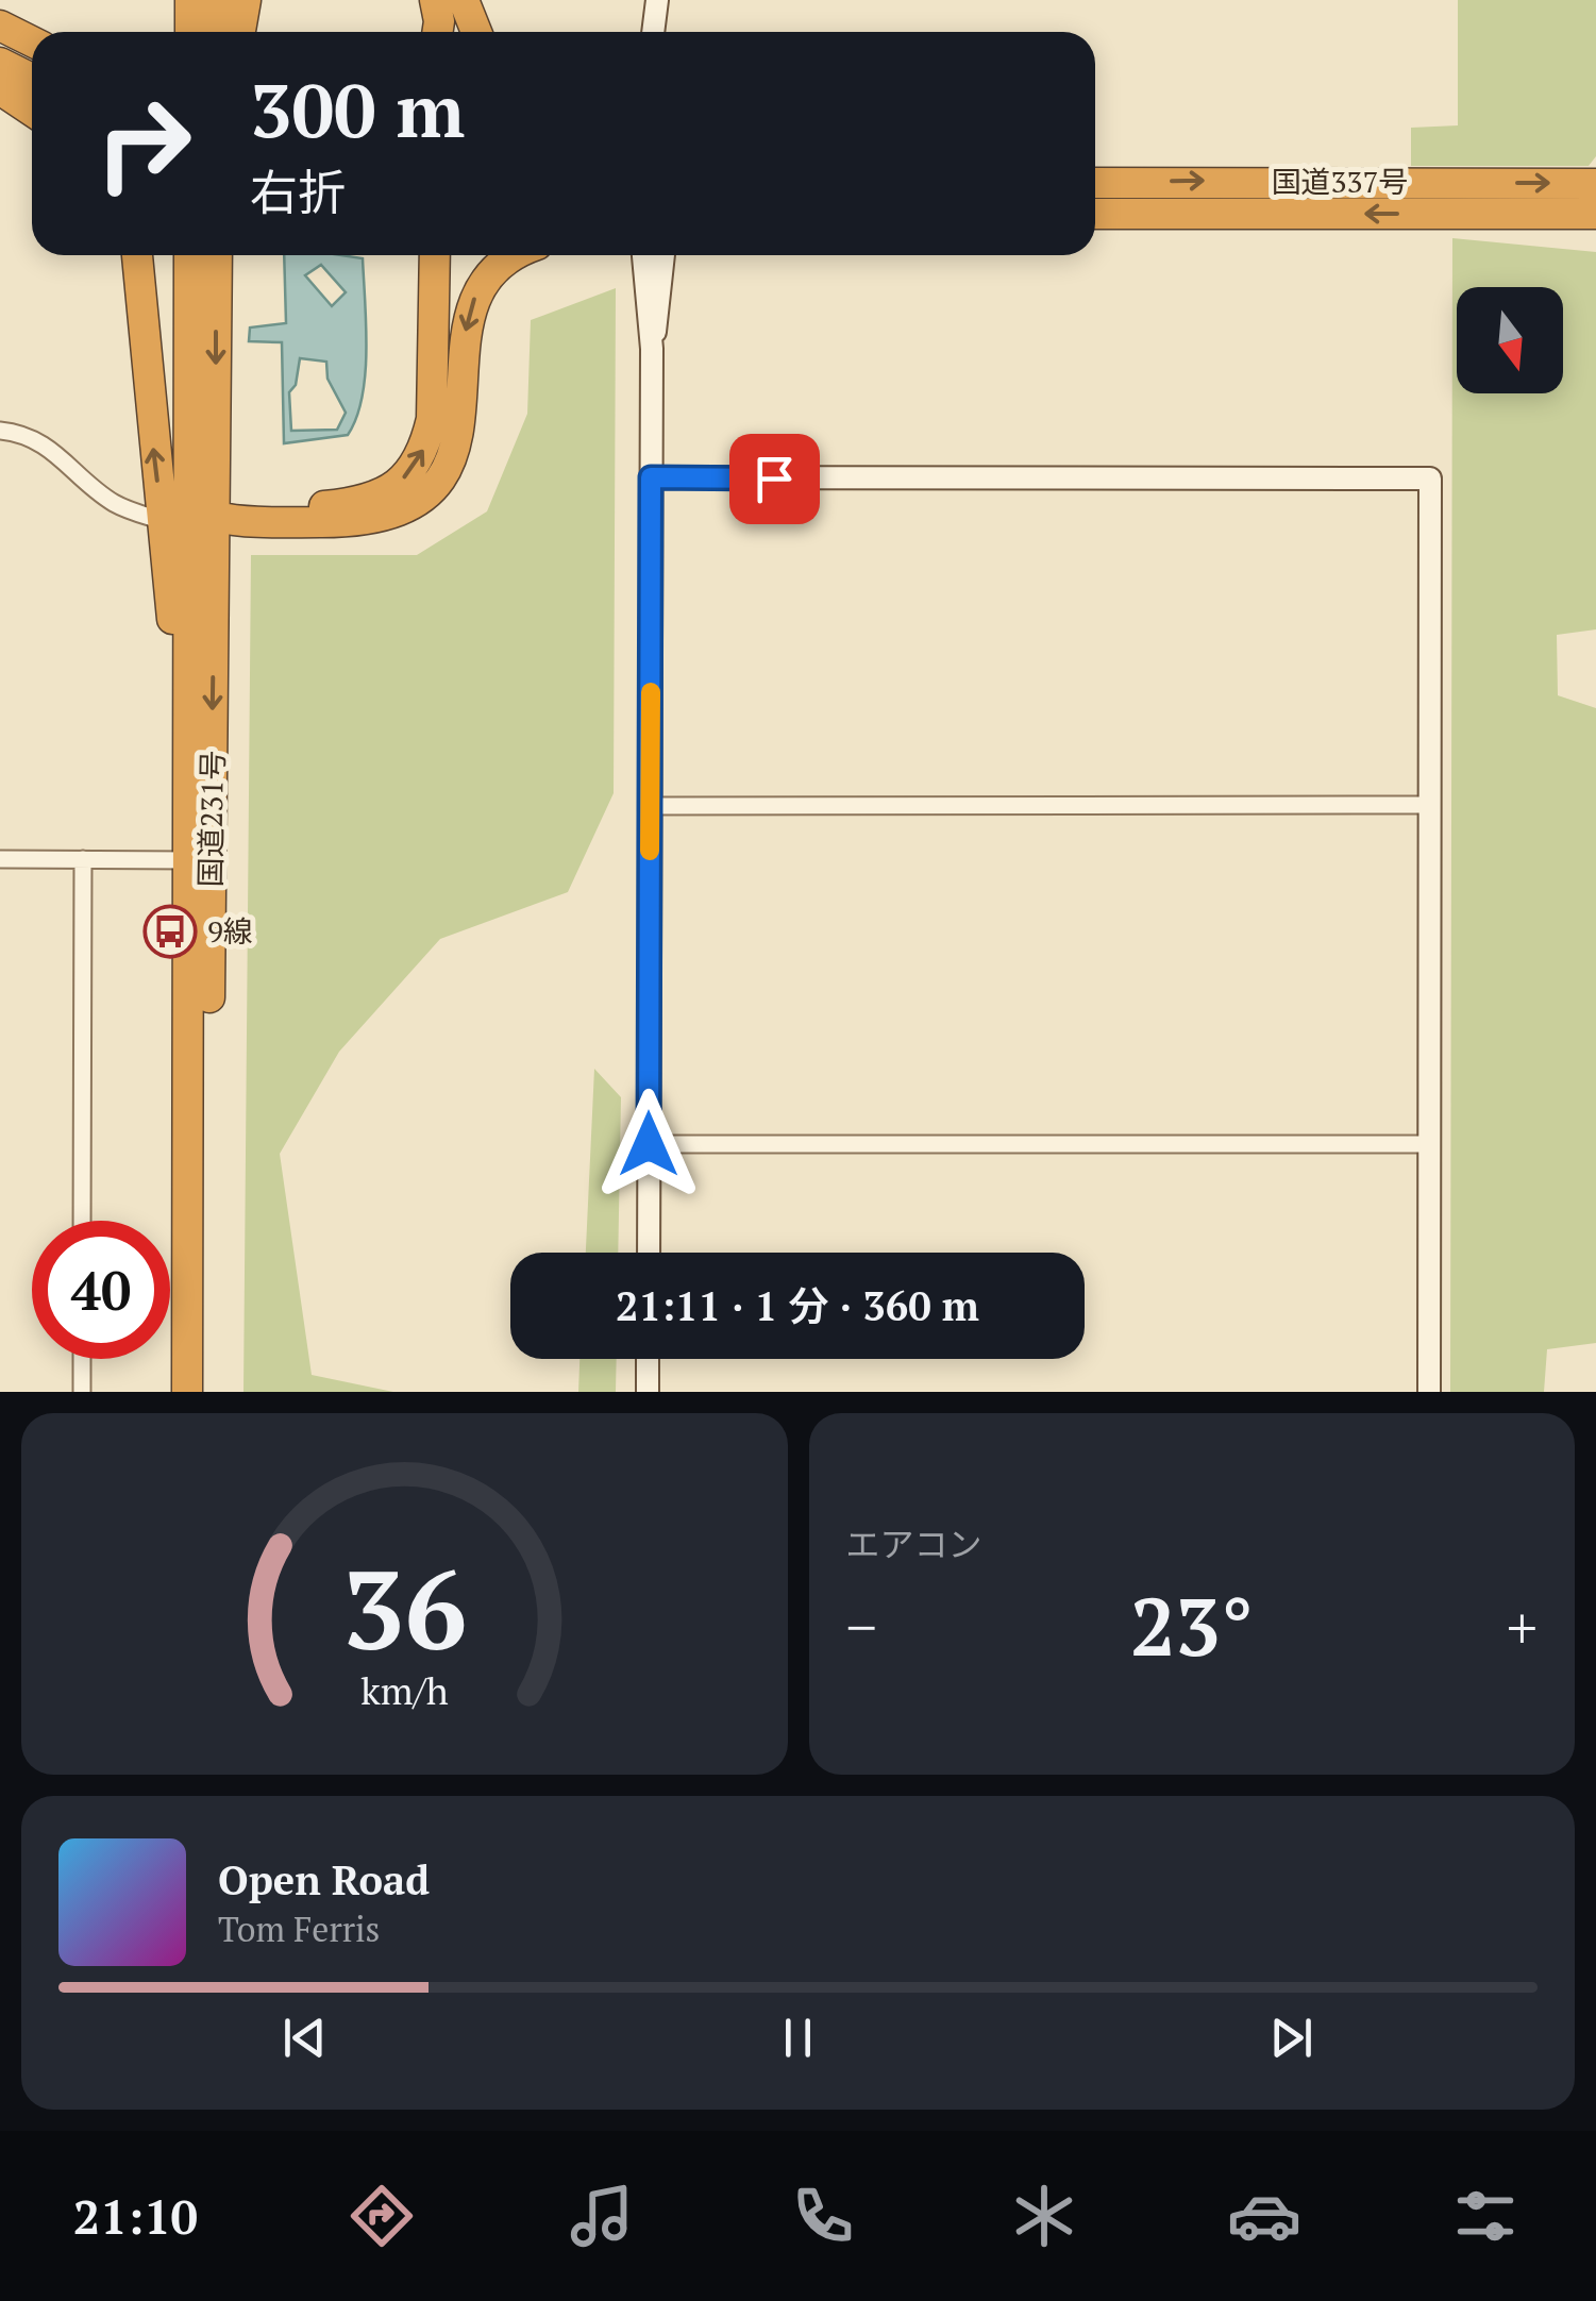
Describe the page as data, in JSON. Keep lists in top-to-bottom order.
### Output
{
  "streets": {
    "highway": ["国道337号", "国道231号"]
  },
  "places": {
    "bus stop": ["9線"]
  },
  "north": "bottom",
  "page": {
    "turn": ["300 m", "右折"],
    "limit": "40",
    "trip": "21:11 · 1 分 · 360 m",
    "tile": "エアコン",
    "heat": ["−", "23°", "+"],
    "song": ["Open Road", "Tom Ferris"],
    "tabs": "21:10",
    "gauge": ["36", "km/h"]
  }
}
